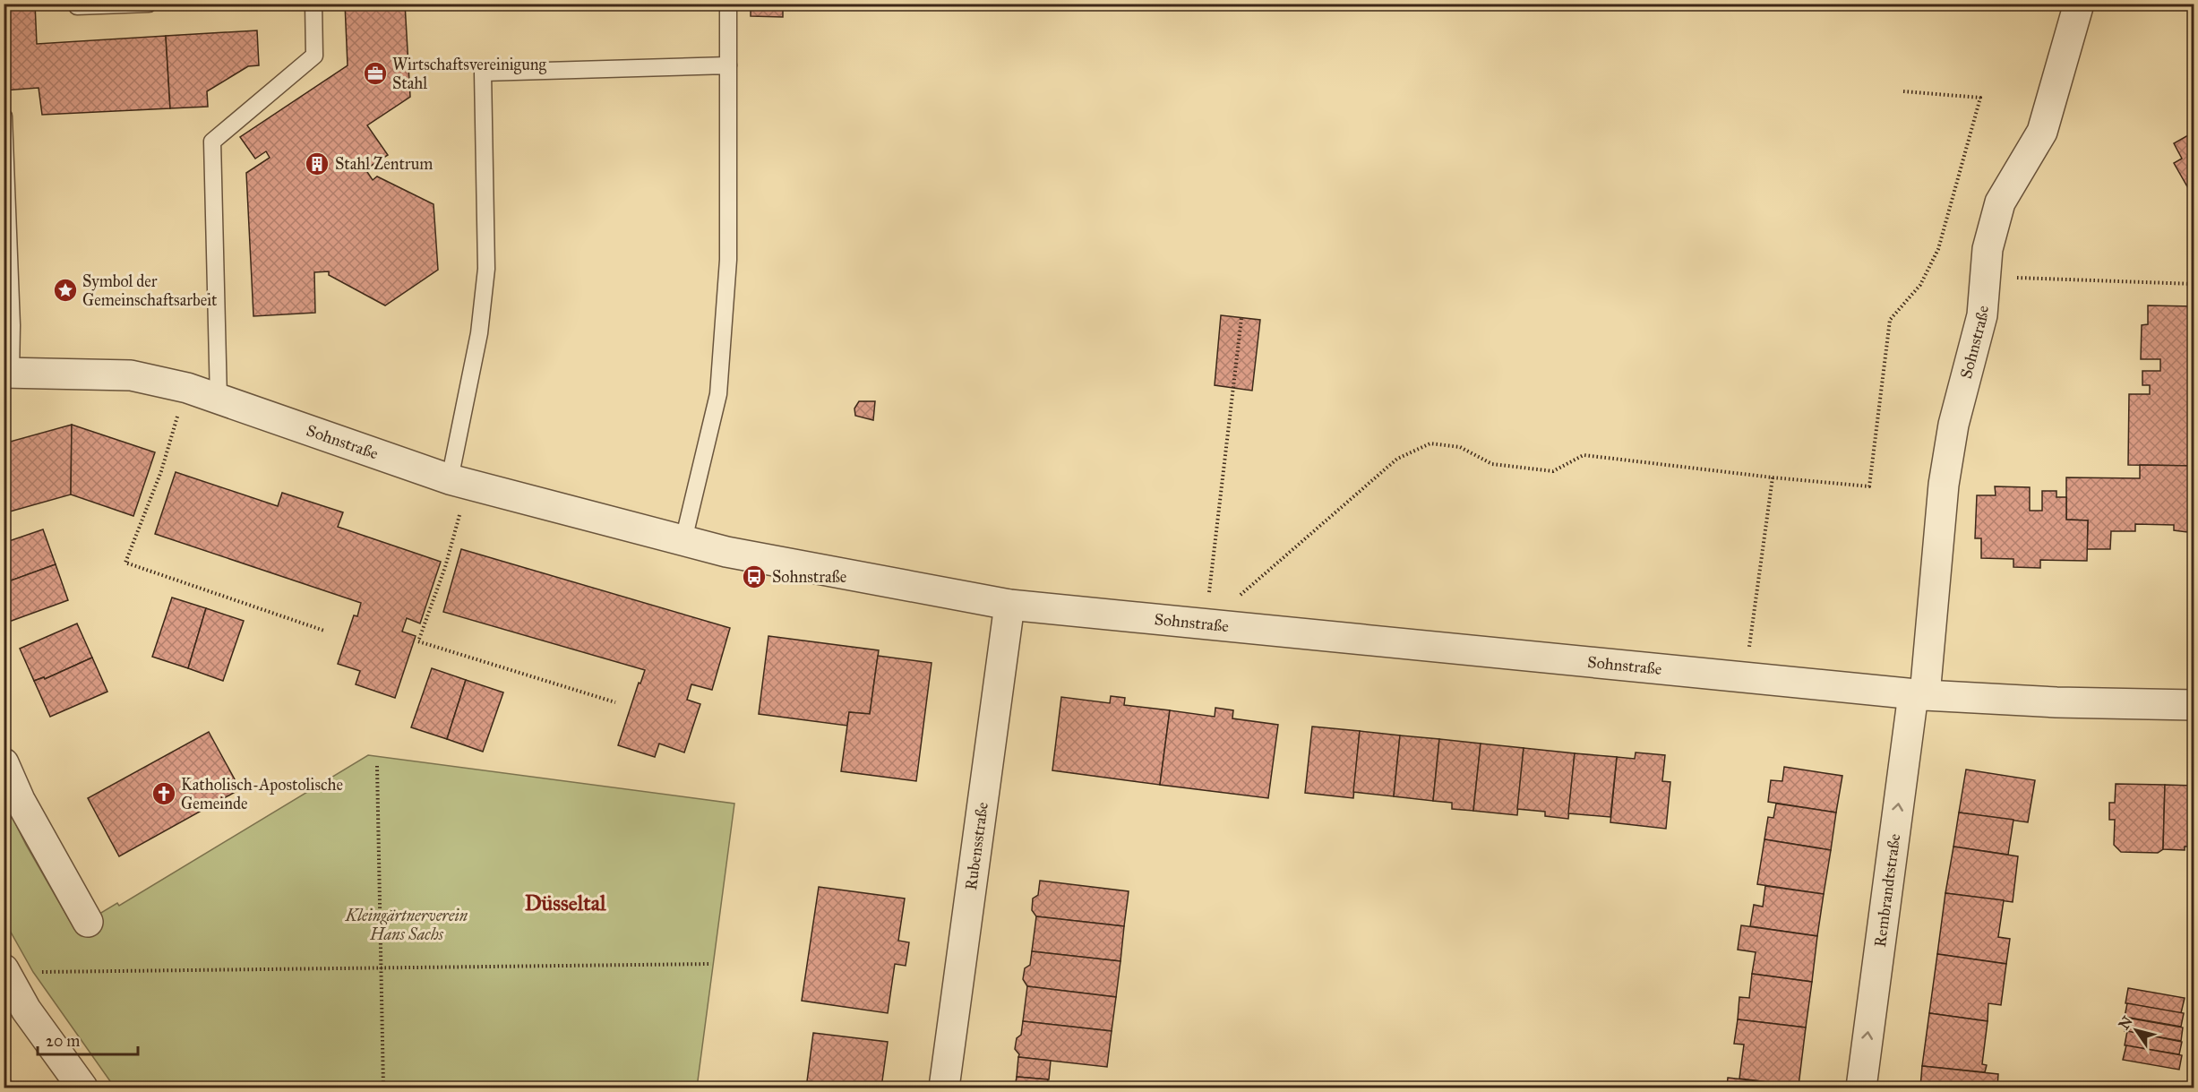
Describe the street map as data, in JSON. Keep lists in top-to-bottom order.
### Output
{
  "streets": {
    "street": ["Sohnstraße", "Rubensstraße", "Rembrandtstraße"]
  },
  "crossings": [
    ["Sohnstraße", "Rubensstraße"],
    ["Sohnstraße", "Rembrandtstraße"]
  ],
  "one_way": ["Rembrandtstraße"],
  "districts": ["Düsseltal"],
  "parks": ["Kleingärtnerverein Hans Sachs"],
  "places": {
    "office": ["Wirtschaftsvereinigung Stahl"],
    "building": ["Stahl Zentrum"],
    "place": ["Symbol der Gemeinschaftsarbeit"],
    "bus stop": ["Sohnstraße"],
    "church": ["Katholisch-Apostolische Gemeinde"]
  },
  "scale_bar": "20 m",
  "north": "top left"
}
